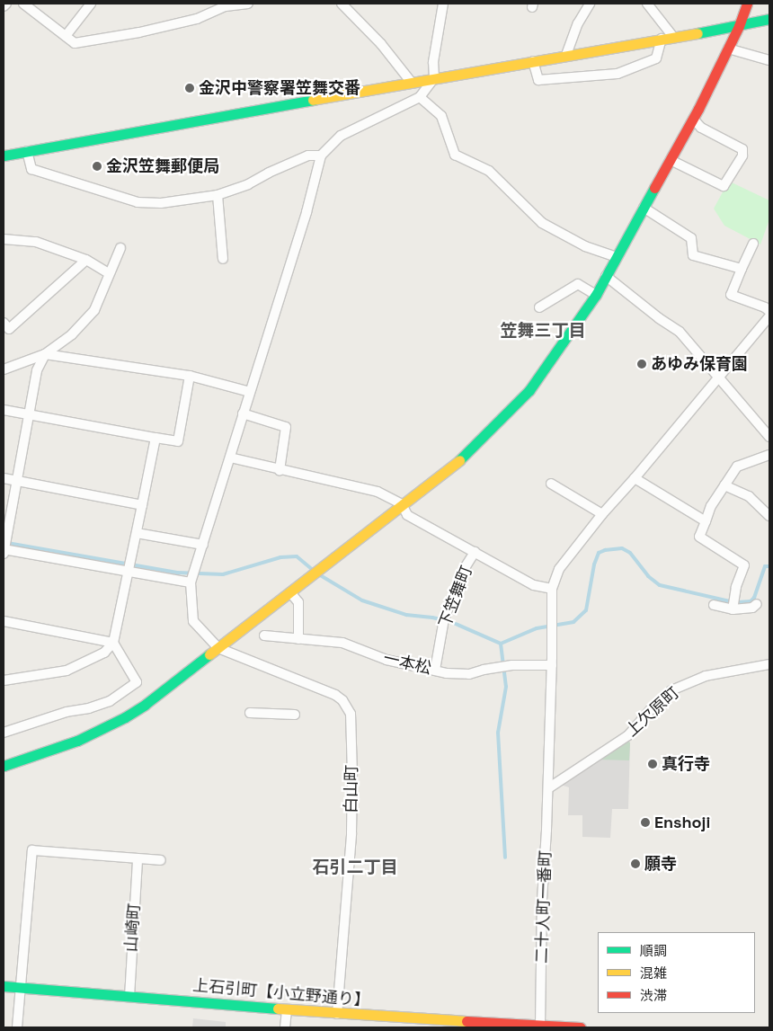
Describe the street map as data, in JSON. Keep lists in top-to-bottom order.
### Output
{
  "streets": {
    "street": [
      "下笠舞町",
      "一本松",
      "上欠原町",
      "白山町",
      "二十人町一番町",
      "山崎町",
      "上石引町【小立野通り】"
    ]
  },
  "crossings": [
    ["下笠舞町", "一本松"],
    ["一本松", "二十人町一番町"],
    ["上欠原町", "二十人町一番町"],
    ["白山町", "上石引町【小立野通り】"],
    ["二十人町一番町", "上石引町【小立野通り】"],
    ["山崎町", "上石引町【小立野通り】"]
  ],
  "districts": ["笠舞三丁目", "石引二丁目"],
  "places": [
    "金沢中警察署笠舞交番",
    "金沢笠舞郵便局",
    "あゆみ保育園",
    "真行寺",
    "Enshoji",
    "願寺"
  ],
  "legend": ["順調", "混雑", "渋滞"]
}
